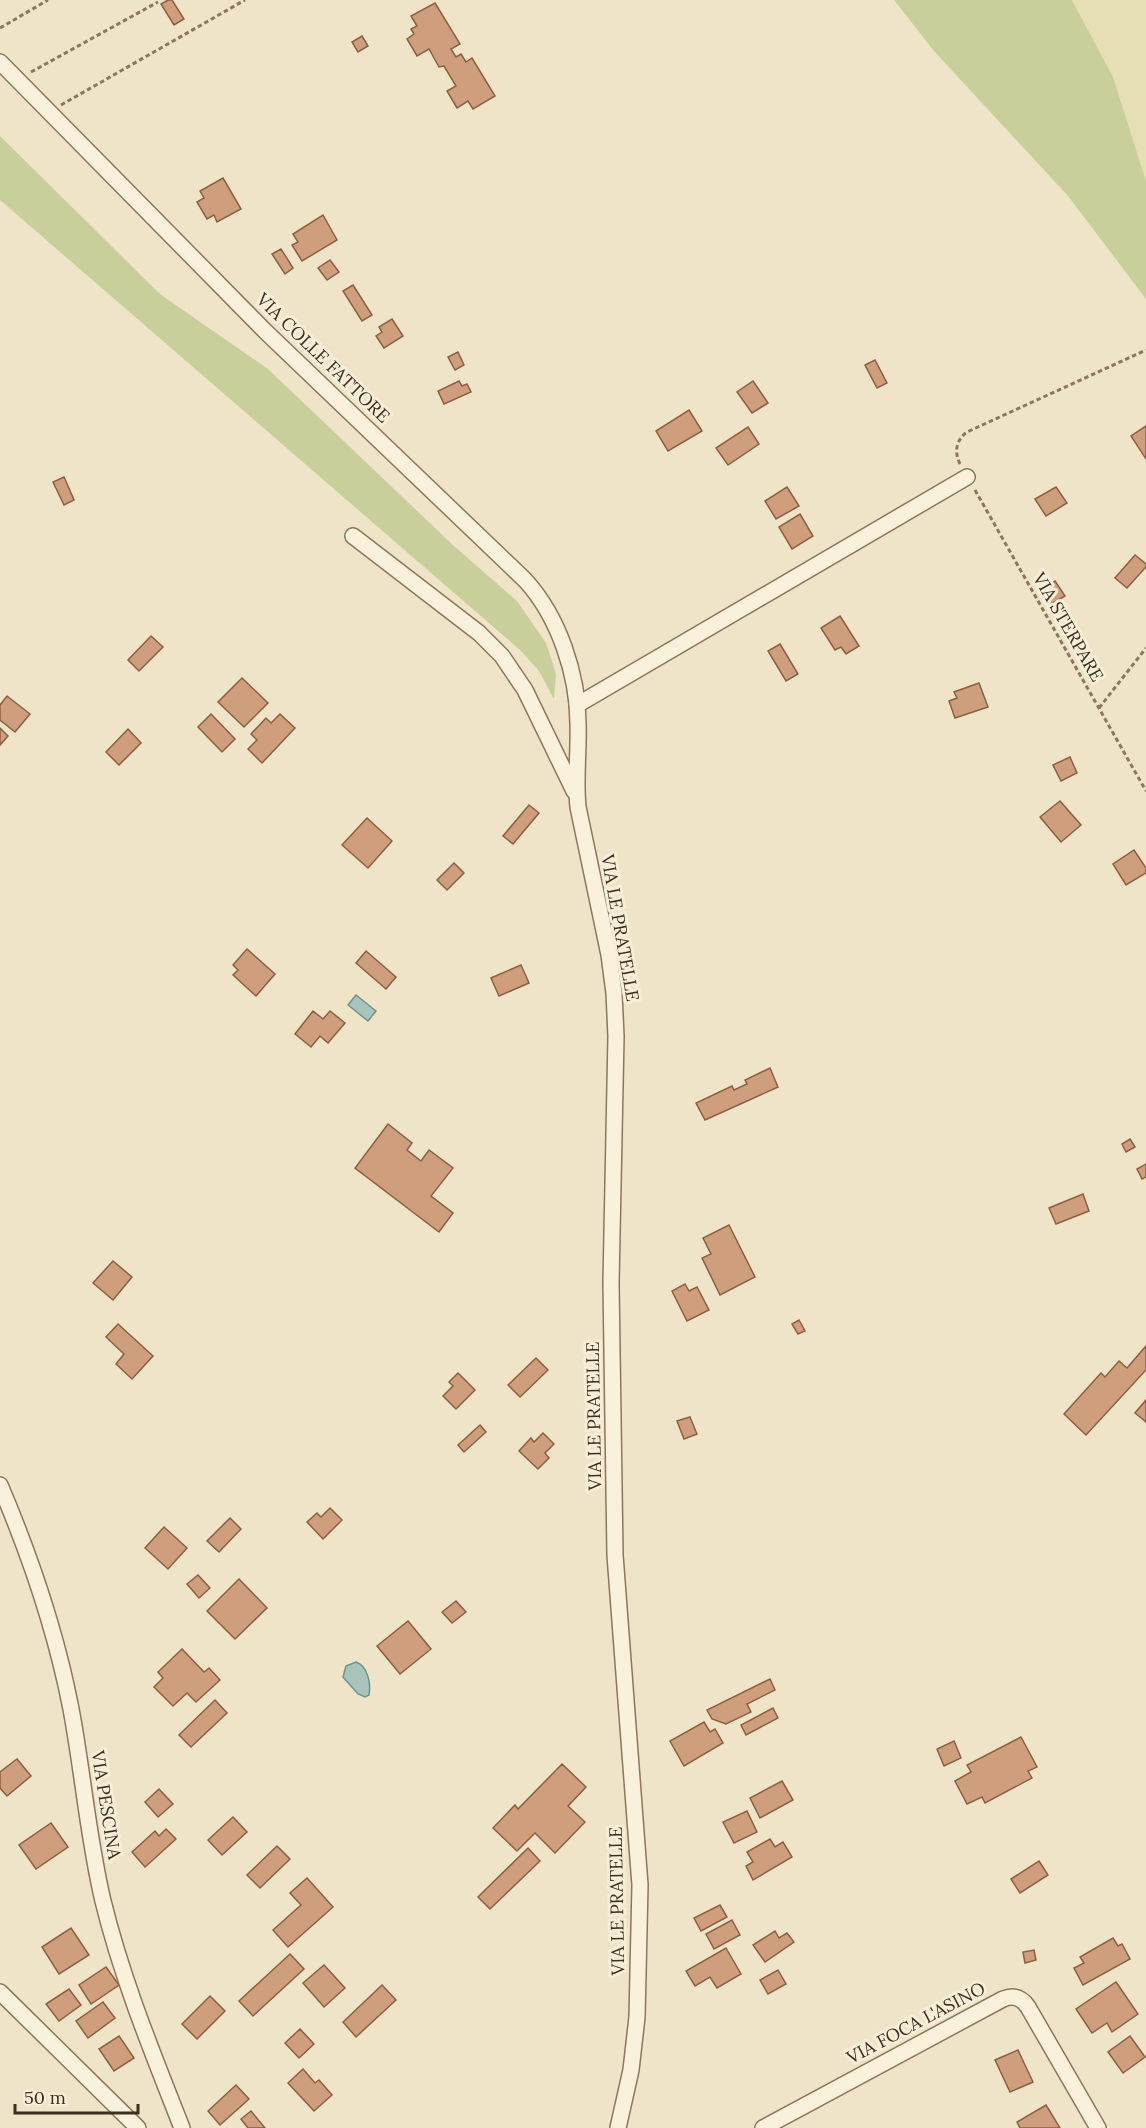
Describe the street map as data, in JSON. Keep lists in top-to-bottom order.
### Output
{
  "streets": {
    "street": [
      "VIA COLLE FATTORE",
      "VIA LE PRATELLE",
      "VIA PESCINA",
      "VIA FOCA L'ASINO"
    ],
    "path": ["VIA STERPARE"]
  },
  "crossings": [
    ["VIA COLLE FATTORE", "VIA LE PRATELLE"]
  ],
  "scale_bar": "50 m"
}
